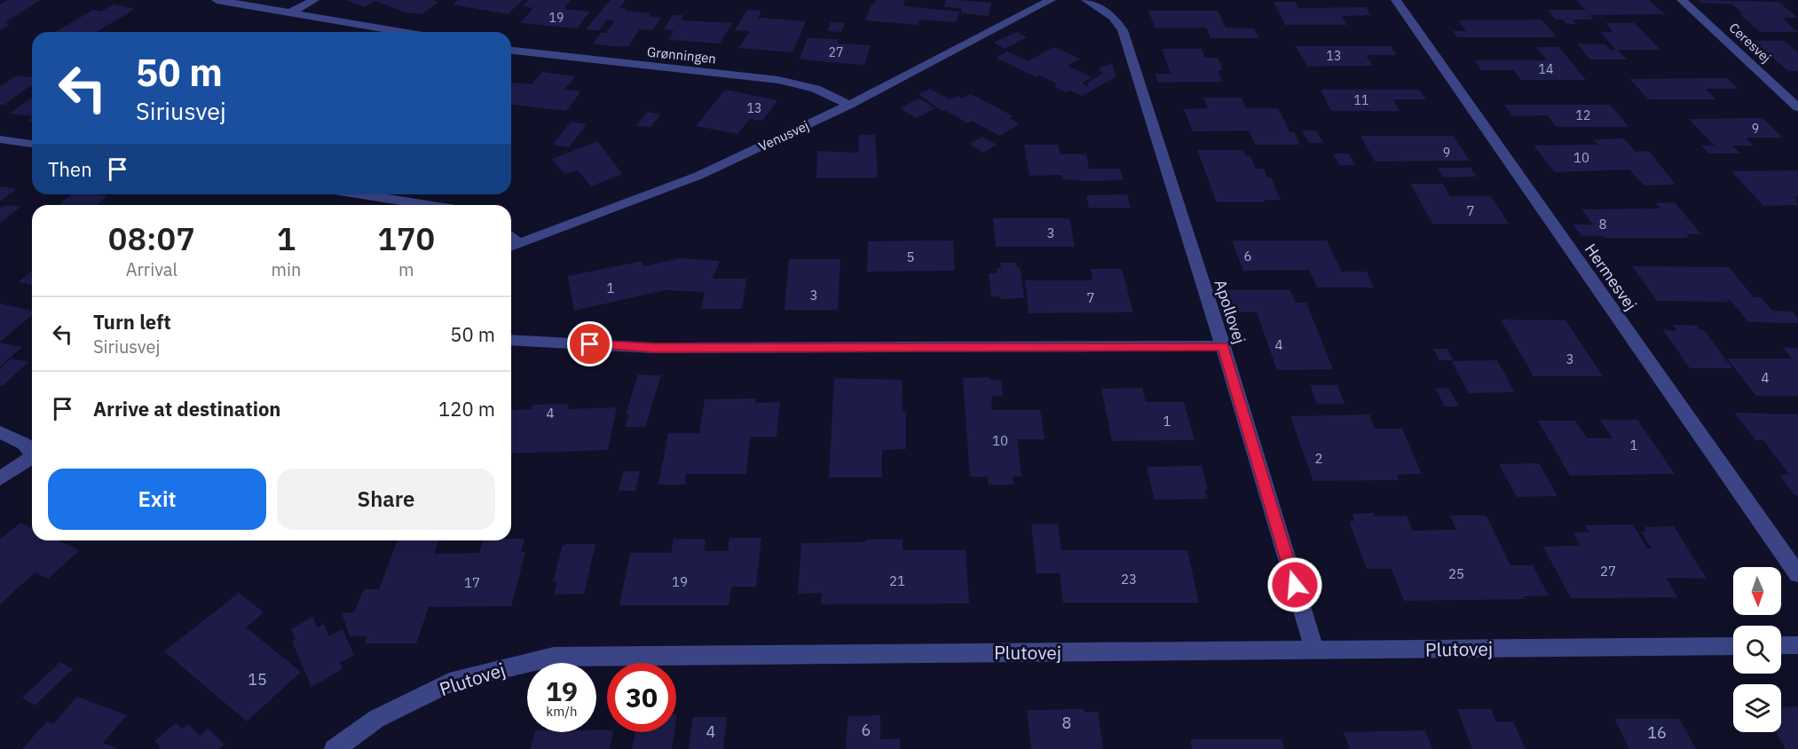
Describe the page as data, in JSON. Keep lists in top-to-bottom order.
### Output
{
  "streets": {
    "street": [
      "Ceresvej",
      "Grønningen",
      "Venusvej",
      "Hermesvej",
      "Apollovej",
      "Plutovej"
    ]
  },
  "crossings": [
    ["Grønningen", "Venusvej"],
    ["Apollovej", "Plutovej"]
  ],
  "house_numbers": [
    "19",
    "27",
    "13",
    "14",
    "11",
    "13",
    "12",
    "9",
    "9",
    "10",
    "7",
    "8",
    "3",
    "6",
    "5",
    "1",
    "3",
    "7",
    "4",
    "3",
    "4",
    "4",
    "1",
    "10",
    "1",
    "2",
    "27",
    "25",
    "23",
    "21",
    "19",
    "17",
    "15",
    "8",
    "6",
    "4",
    "16"
  ],
  "north": "bottom",
  "page": {
    "turn": ["50 m", "Siriusvej"],
    "then": "Then",
    "eta": [
      "08:07",
      "Arrival",
      "1",
      "min",
      "170",
      "m"
    ],
    "list": [
      {
        "name": "Turn left",
        "note": "Siriusvej",
        "value": "50 m"
      },
      {
        "name": "Arrive at destination",
        "value": "120 m"
      }
    ],
    "buttons": ["Exit", "Share"],
    "speed": "19 km/h",
    "limit": "30"
  }
}
